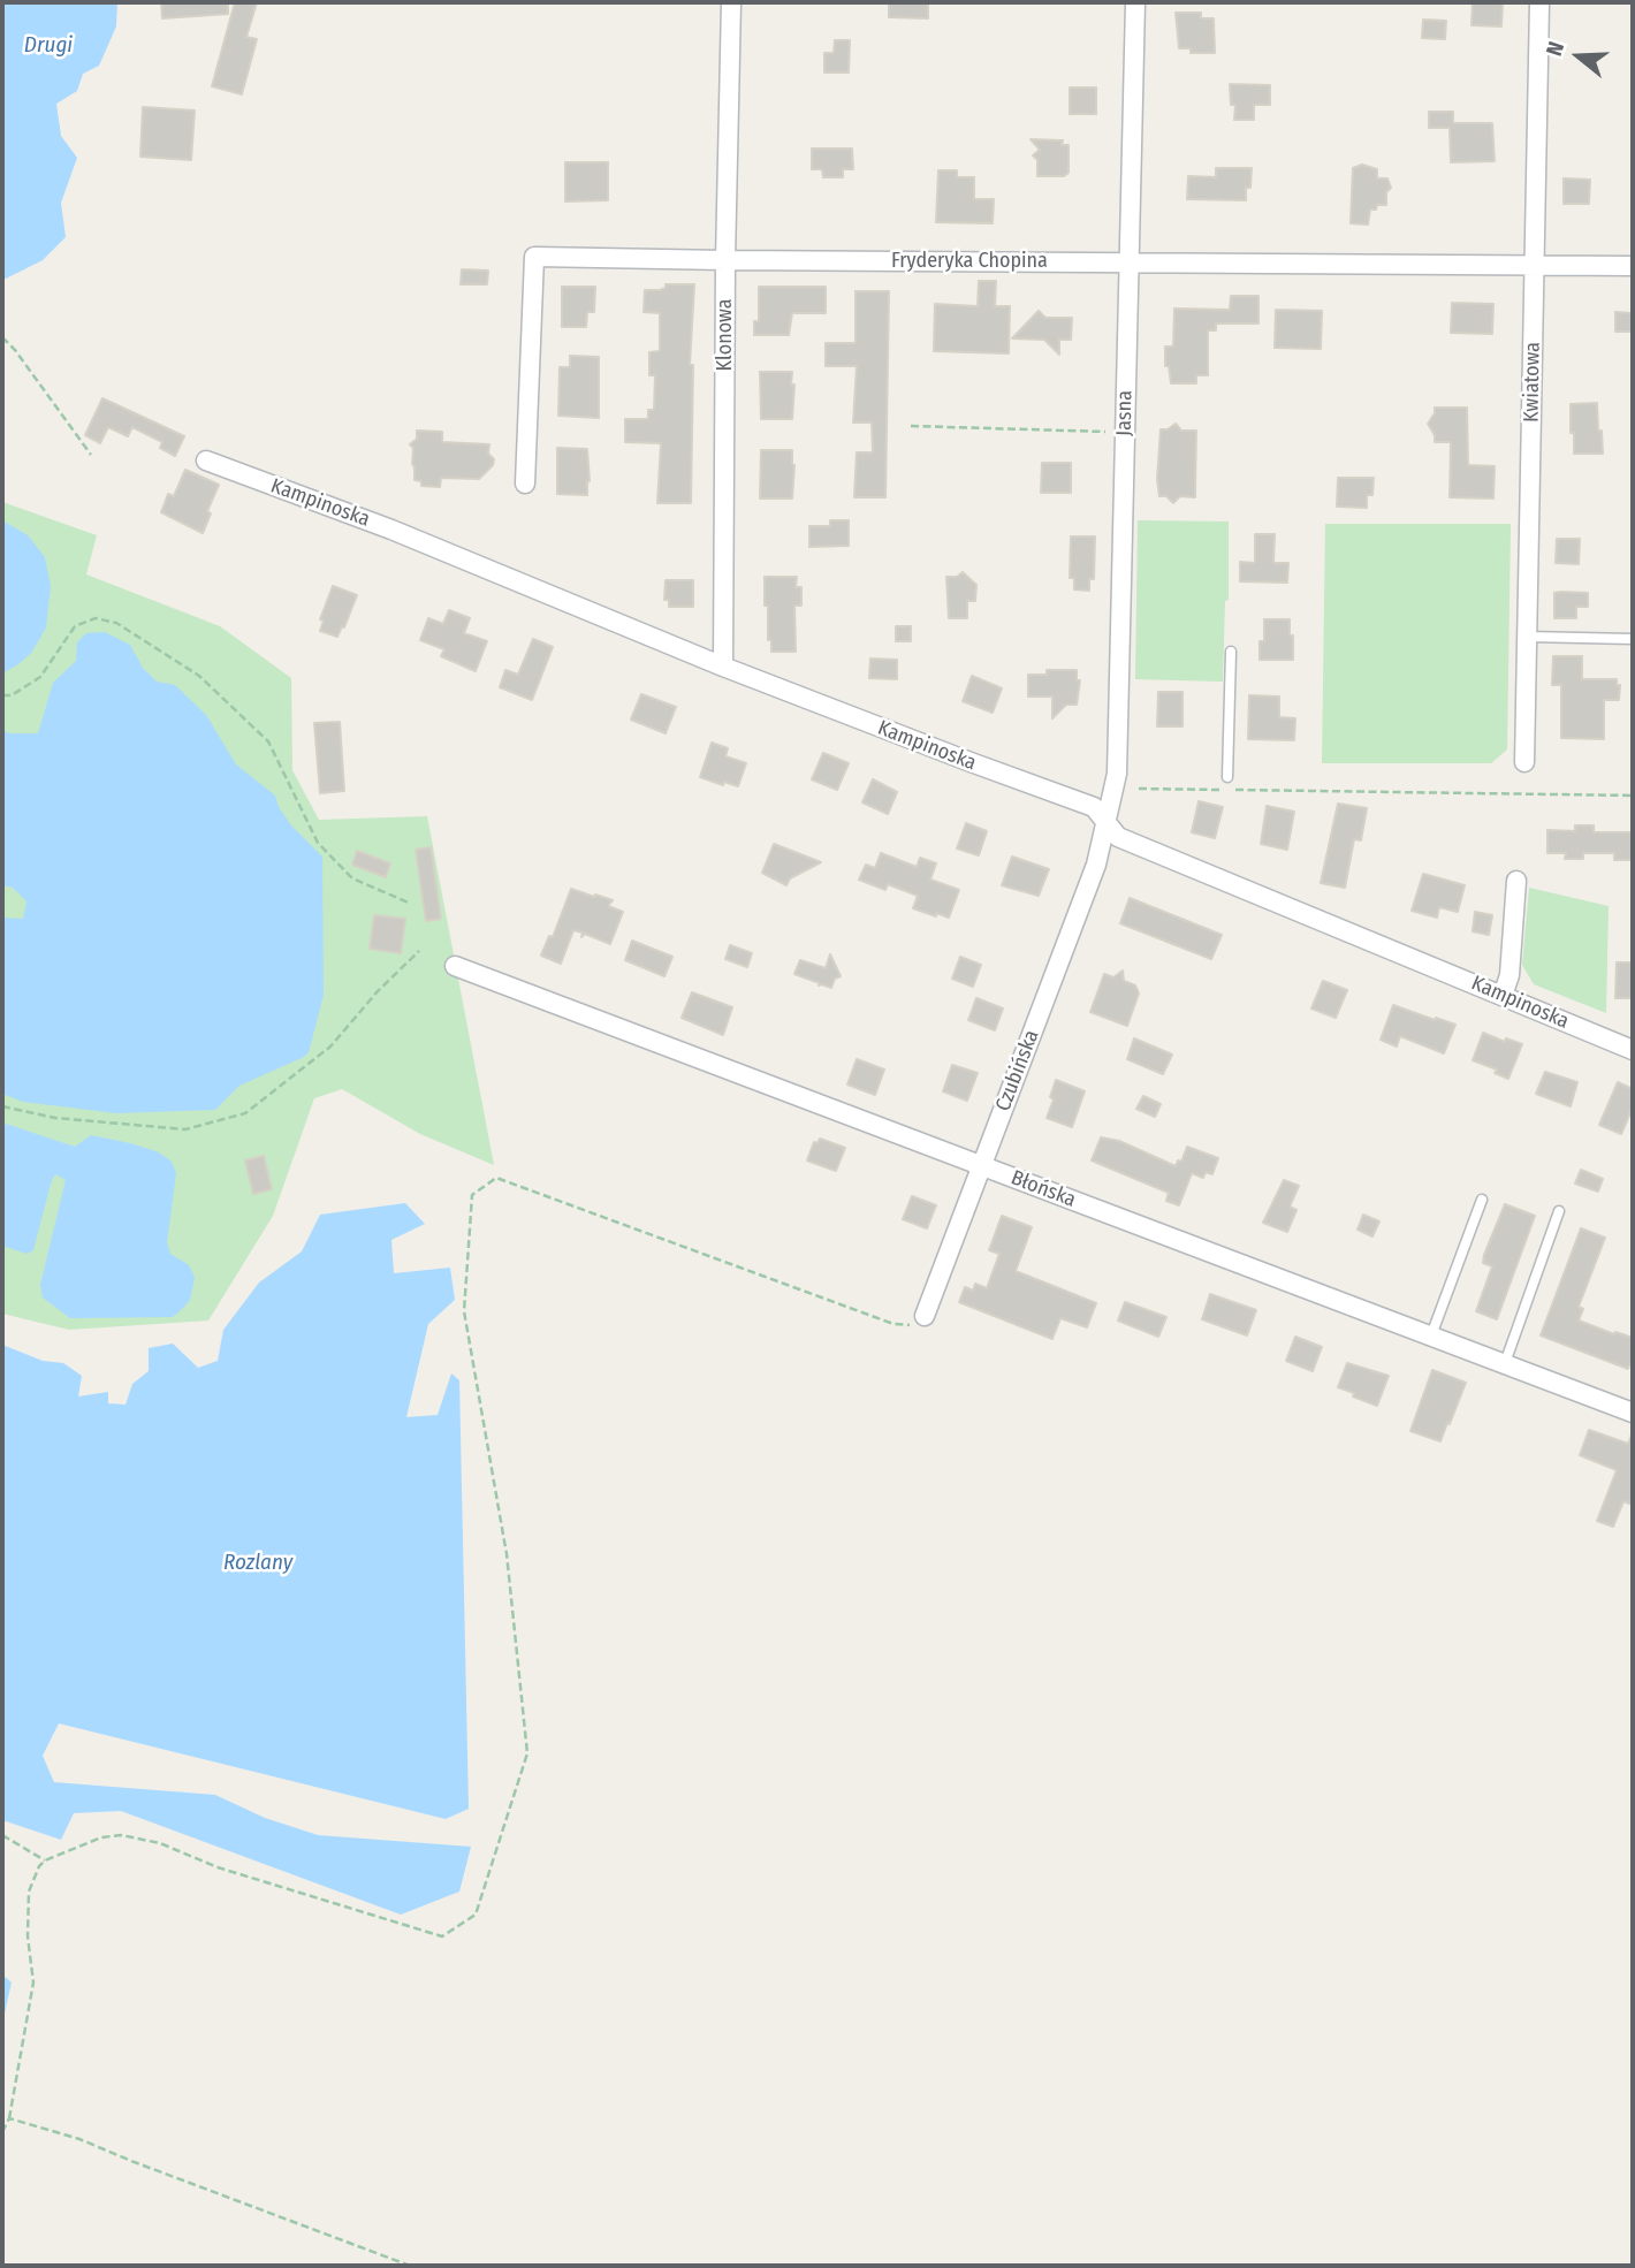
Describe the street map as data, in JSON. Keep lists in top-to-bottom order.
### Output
{
  "streets": {
    "street": [
      "Fryderyka Chopina",
      "Klonowa",
      "Kwiatowa",
      "Jasna",
      "Kampinoska",
      "Czubińska",
      "Błońska"
    ]
  },
  "crossings": [
    ["Fryderyka Chopina", "Klonowa"],
    ["Fryderyka Chopina", "Kwiatowa"],
    ["Fryderyka Chopina", "Jasna"],
    ["Klonowa", "Kampinoska"],
    ["Jasna", "Kampinoska"],
    ["Jasna", "Czubińska"],
    ["Kampinoska", "Czubińska"],
    ["Czubińska", "Błońska"]
  ],
  "water": ["Drugi", "Rozlany"],
  "north": "left"
}
